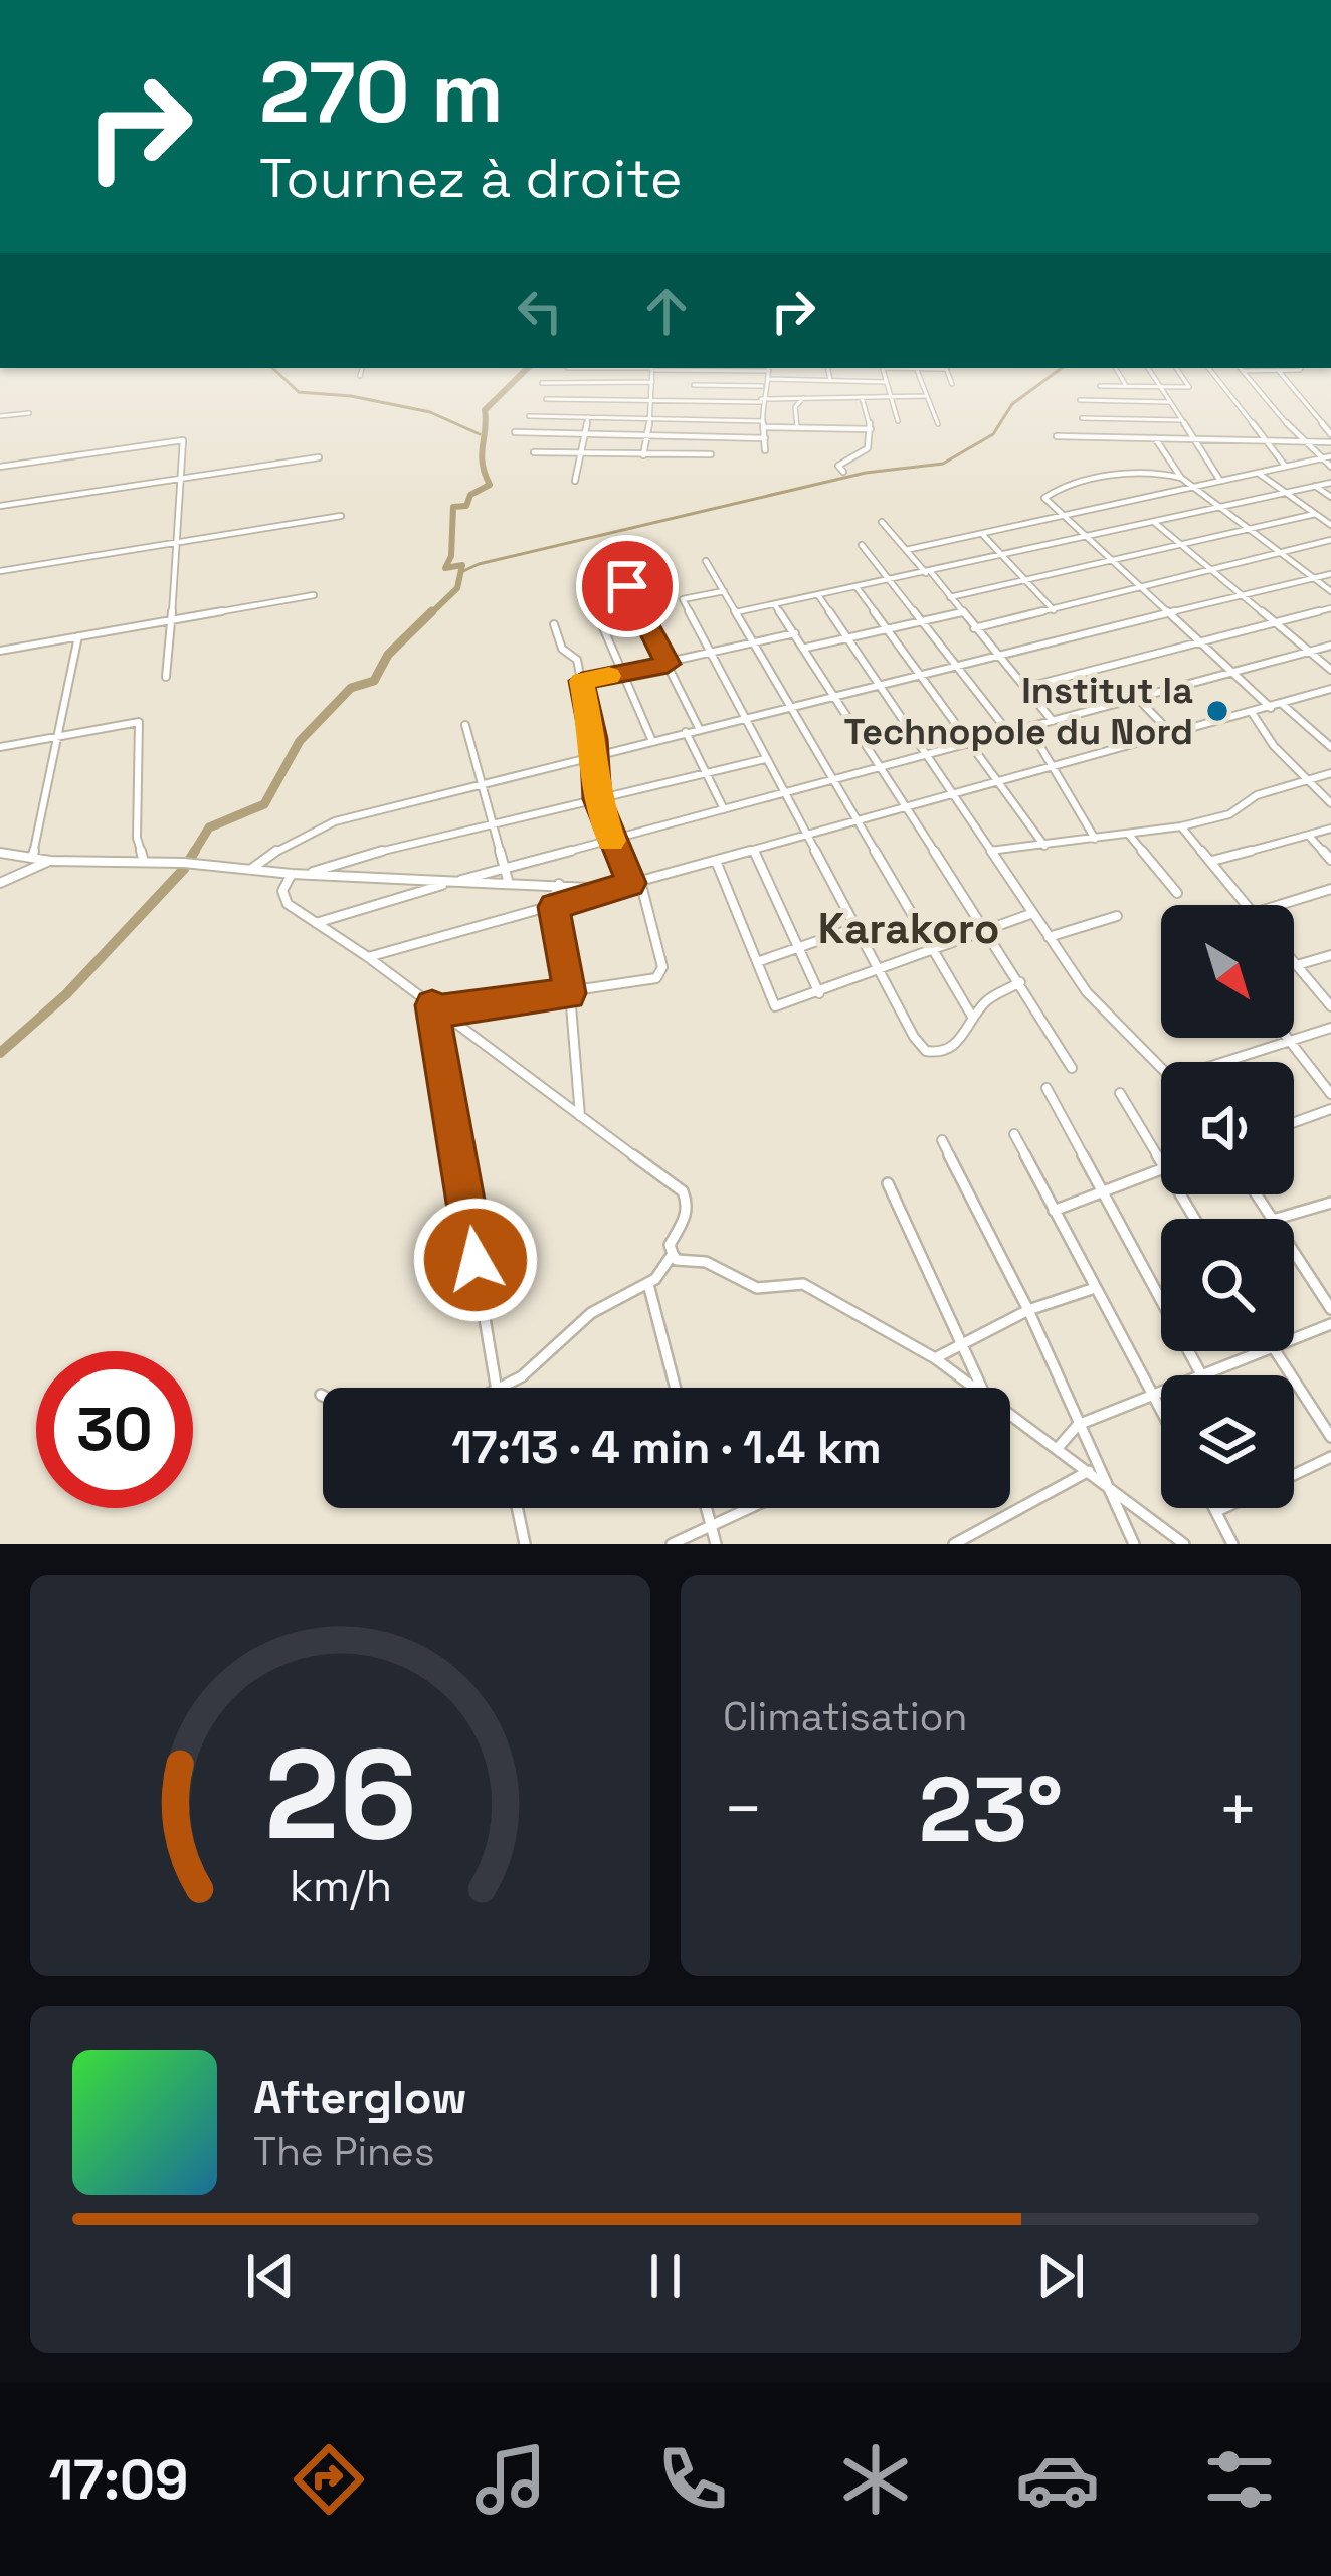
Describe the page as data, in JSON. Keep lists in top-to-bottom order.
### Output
{
  "districts": ["Karakoro"],
  "places": ["Institut la Technopole du Nord"],
  "north": "bottom right",
  "page": {
    "turn": ["270 m", "Tournez à droite"],
    "limit": "30",
    "trip": "17:13 · 4 min · 1.4 km",
    "tile": "Climatisation",
    "heat": ["−", "23°", "+"],
    "song": ["Afterglow", "The Pines"],
    "tabs": "17:09",
    "gauge": ["26", "km/h"]
  }
}
